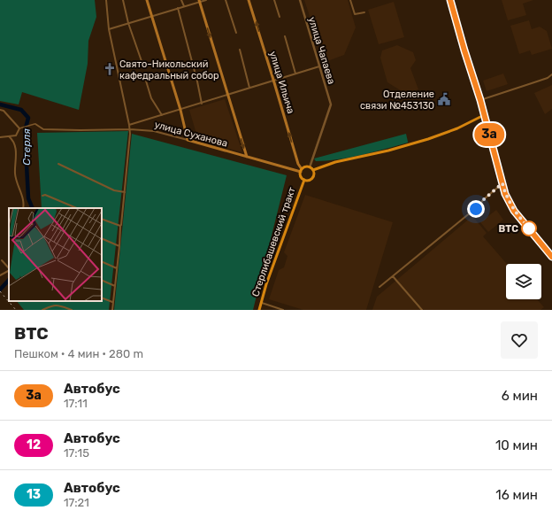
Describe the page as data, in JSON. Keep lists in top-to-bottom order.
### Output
{
  "streets": {
    "main road": ["улица Ильича", "улица Суханова", "Стерлибашевский тракт"],
    "street": ["улица Чапаева"]
  },
  "crossings": [
    ["улица Чапаева", "улица Ильича"],
    ["улица Чапаева", "улица Суханова"],
    ["улица Чапаева", "Стерлибашевский тракт"],
    ["улица Ильича", "улица Суханова"],
    ["улица Ильича", "Стерлибашевский тракт"],
    ["улица Суханова", "Стерлибашевский тракт"]
  ],
  "one_way": ["улица Ильича"],
  "water": ["Стерля"],
  "places": {
    "church": ["Свято-Никольский кафедральный собор"],
    "public building": ["Отделение связи №453130"],
    "other": ["ВТС"]
  },
  "lines": ["bus line 3а"],
  "page": {
    "on_map": "3а",
    "heading": ["ВТС", "Пешком · 4 мин · 280 m"],
    "list": [
      {
        "mark": "3а",
        "name": "Автобус",
        "note": "17:11",
        "value": "6 мин"
      },
      {
        "mark": "12",
        "name": "Автобус",
        "note": "17:15",
        "value": "10 мин"
      },
      {
        "mark": "13",
        "name": "Автобус",
        "note": "17:21",
        "value": "16 мин"
      }
    ]
  }
}
